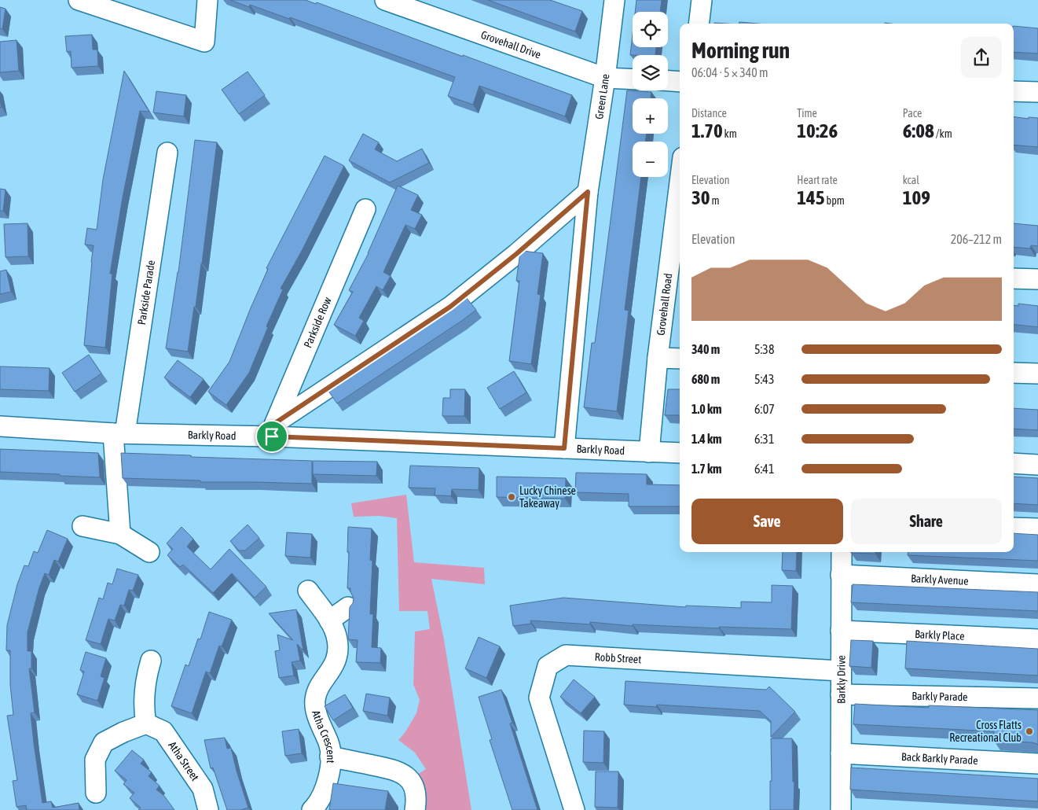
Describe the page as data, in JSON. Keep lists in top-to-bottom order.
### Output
{
  "streets": {
    "street": [
      "Grovehall Drive",
      "Green Lane",
      "Parkside Parade",
      "Grovehall Road",
      "Parkside Row",
      "Barkly Road",
      "Barkly Avenue",
      "Barkly Place",
      "Robb Street",
      "Barkly Drive",
      "Barkly Parade",
      "Atha Crescent",
      "Back Barkly Parade",
      "Atha Street"
    ]
  },
  "crossings": [
    ["Grovehall Drive", "Green Lane"],
    ["Green Lane", "Barkly Road"],
    ["Parkside Parade", "Barkly Road"],
    ["Grovehall Road", "Barkly Road"],
    ["Parkside Row", "Barkly Road"],
    ["Barkly Avenue", "Barkly Drive"],
    ["Barkly Place", "Barkly Drive"],
    ["Robb Street", "Barkly Drive"],
    ["Barkly Drive", "Barkly Parade"],
    ["Barkly Drive", "Back Barkly Parade"]
  ],
  "places": ["Lucky Chinese Takeaway", "Cross Flatts Recreational Club"],
  "page": {
    "map_buttons": ["+", "−"],
    "heading": ["Morning run", "06:04 · 5 × 340 m"],
    "stats": [
      ["Distance", "1.70 km"],
      ["Time", "10:26"],
      ["Pace", "6:08 /km"],
      ["Elevation", "30 m"],
      ["Heart rate", "145 bpm"],
      ["kcal", "109"]
    ],
    "chart": ["Elevation", "206–212 m"],
    "list": [
      {
        "name": "340 m",
        "note": "5:38"
      },
      {
        "name": "680 m",
        "note": "5:43"
      },
      {
        "name": "1.0 km",
        "note": "6:07"
      },
      {
        "name": "1.4 km",
        "note": "6:31"
      },
      {
        "name": "1.7 km",
        "note": "6:41"
      }
    ],
    "buttons": ["Save", "Share"]
  }
}
